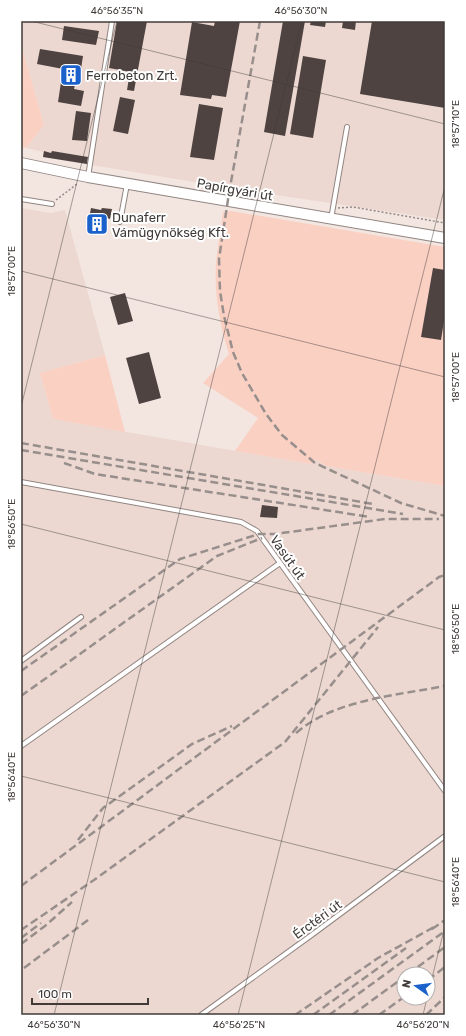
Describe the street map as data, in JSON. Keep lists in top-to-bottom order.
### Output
{
  "streets": {
    "street": ["Papírgyári út"],
    "lane": ["Vasút út", "Érctéri út"]
  },
  "places": {
    "building": ["Ferrobeton Zrt.", "Dunaferr Vámügynökség Kft."]
  },
  "scale_bar": "100 m",
  "north": "left",
  "coordinates": [
    "46°56'35\"N",
    "46°56'30\"N",
    "18°57'10\"E",
    "18°57'00\"E",
    "18°56'50\"E",
    "18°56'40\"E",
    "46°56'25\"N",
    "46°56'20\"N"
  ]
}
